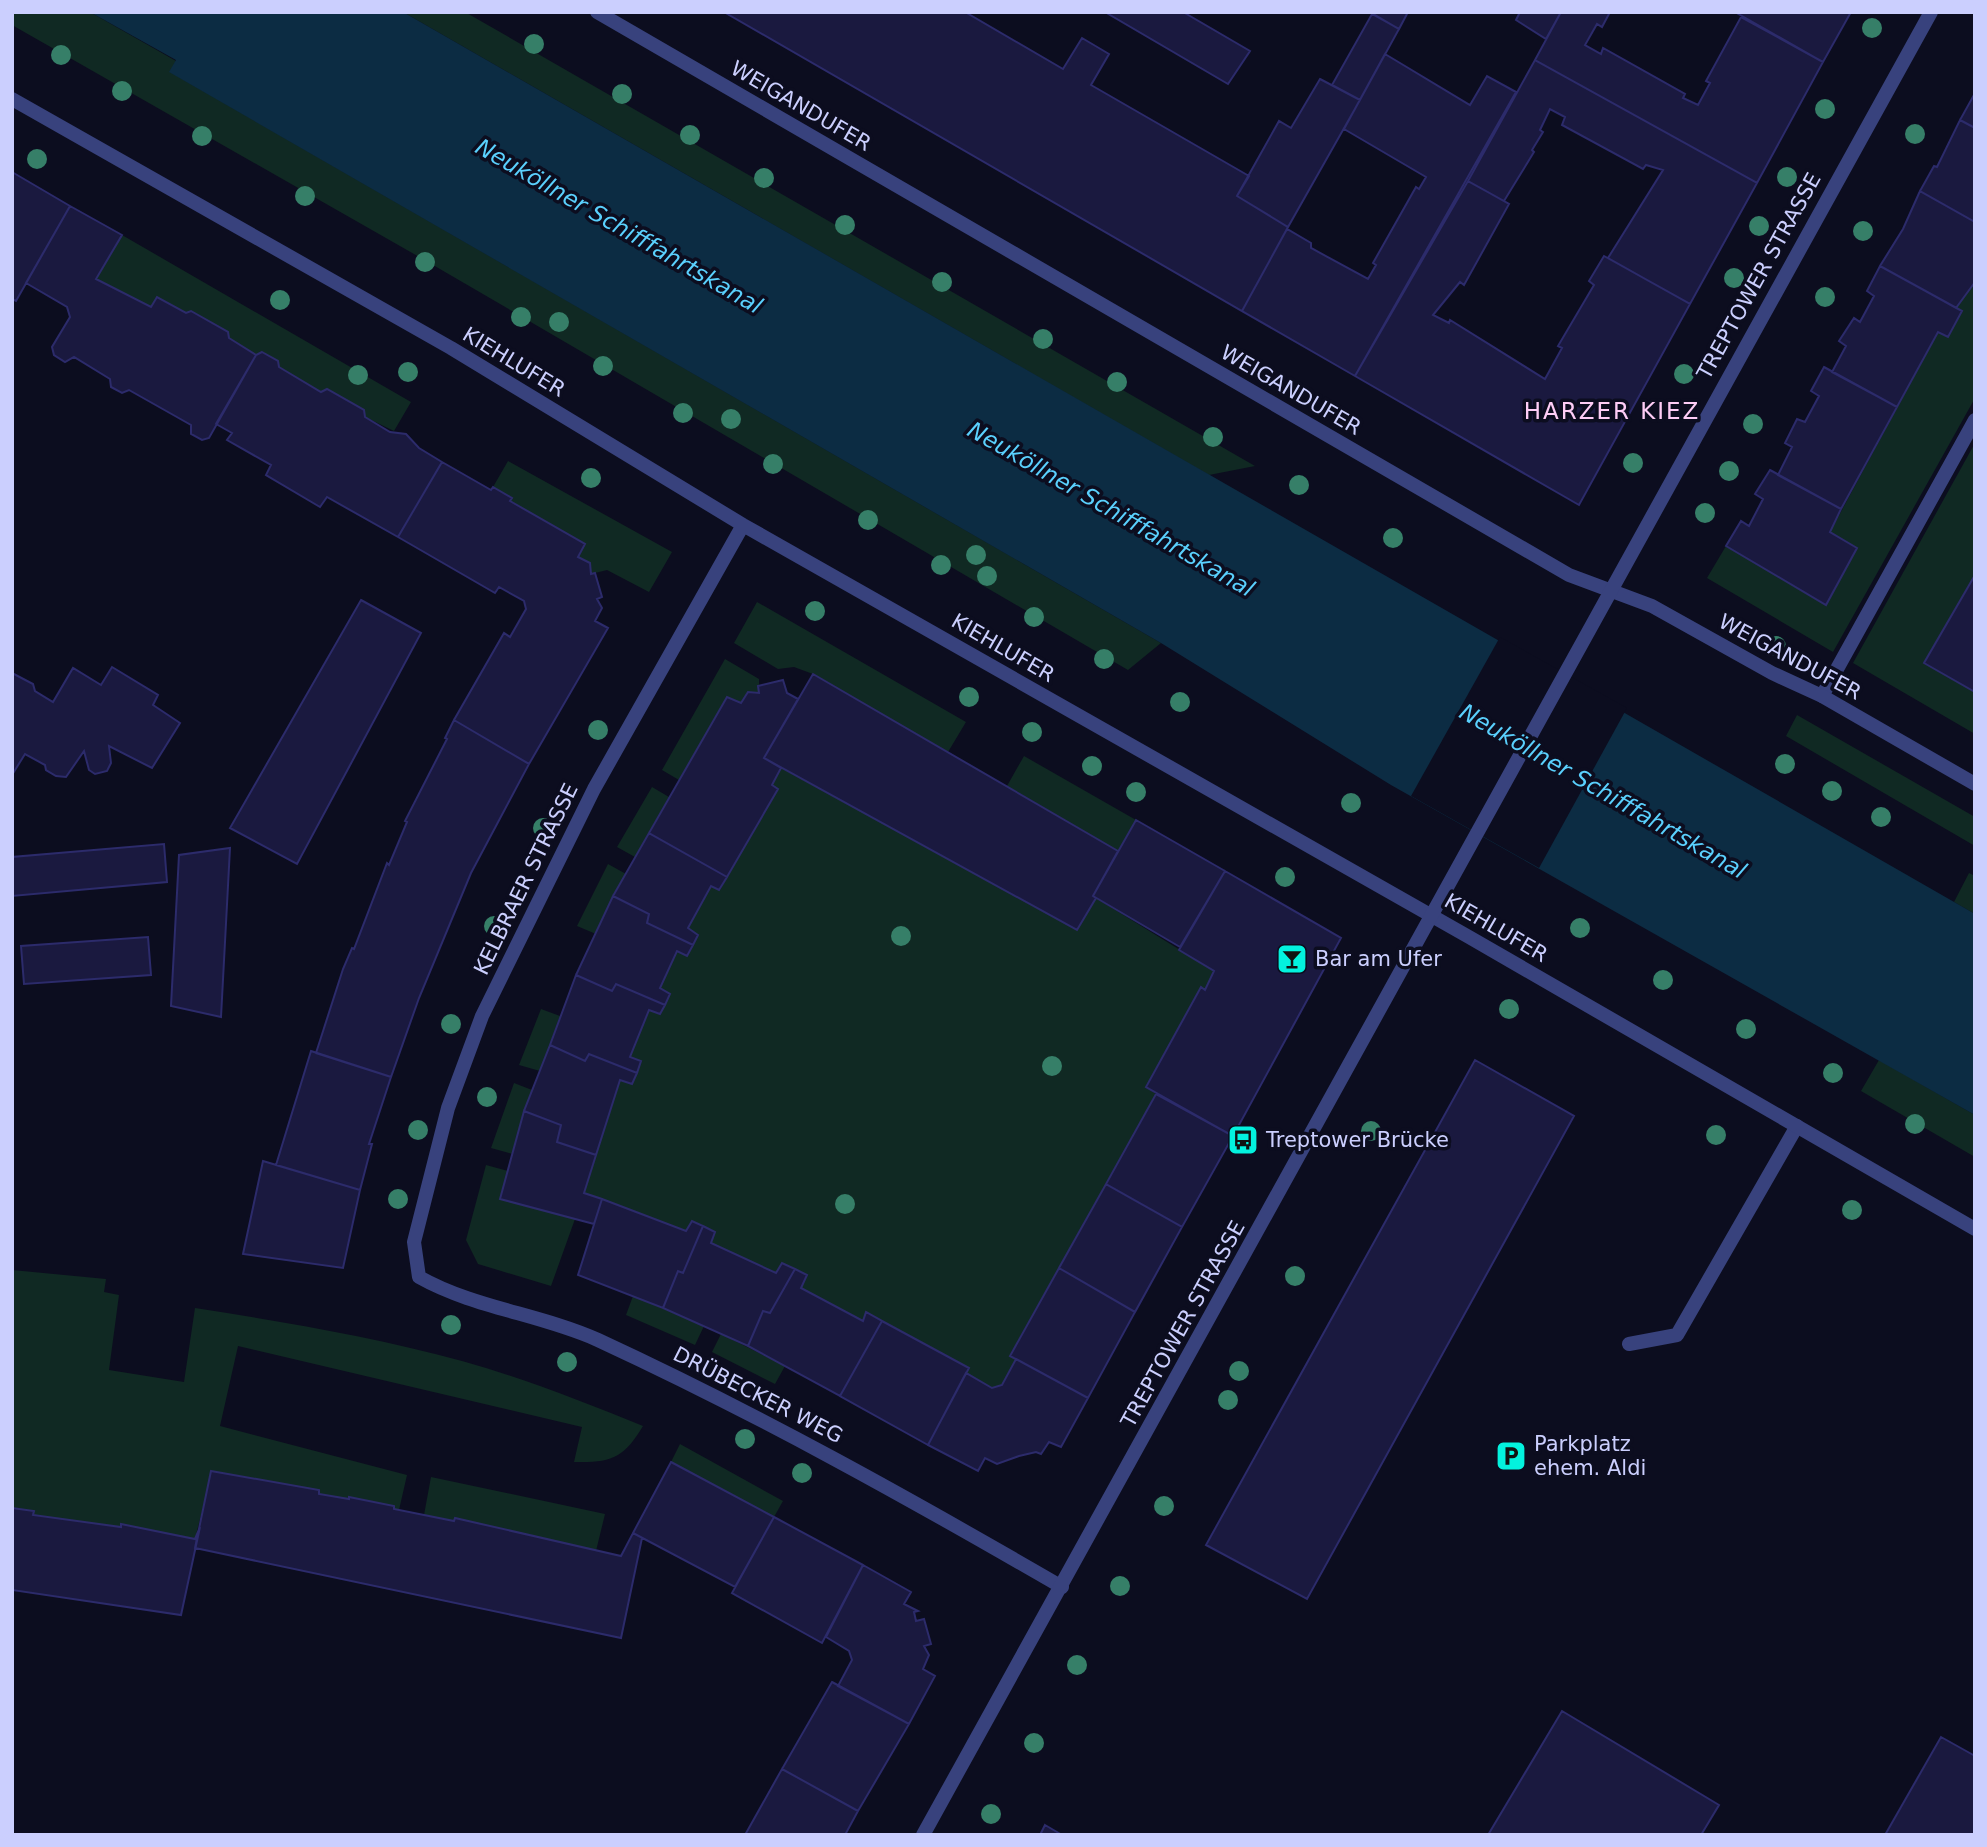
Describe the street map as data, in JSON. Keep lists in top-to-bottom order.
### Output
{
  "streets": {
    "street": [
      "WEIGANDUFER",
      "TREPTOWER STRASSE",
      "KIEHLUFER",
      "KELBRAER STRASSE",
      "DRÜBECKER WEG"
    ]
  },
  "crossings": [
    ["WEIGANDUFER", "TREPTOWER STRASSE"],
    ["TREPTOWER STRASSE", "KIEHLUFER"],
    ["TREPTOWER STRASSE", "DRÜBECKER WEG"],
    ["KIEHLUFER", "KELBRAER STRASSE"],
    ["KELBRAER STRASSE", "DRÜBECKER WEG"]
  ],
  "districts": ["HARZER KIEZ"],
  "water": ["Neuköllner Schifffahrtskanal"],
  "places": {
    "bar": ["Bar am Ufer"],
    "bus stop": ["Treptower Brücke"],
    "parking": ["Parkplatz ehem. Aldi"]
  }
}
